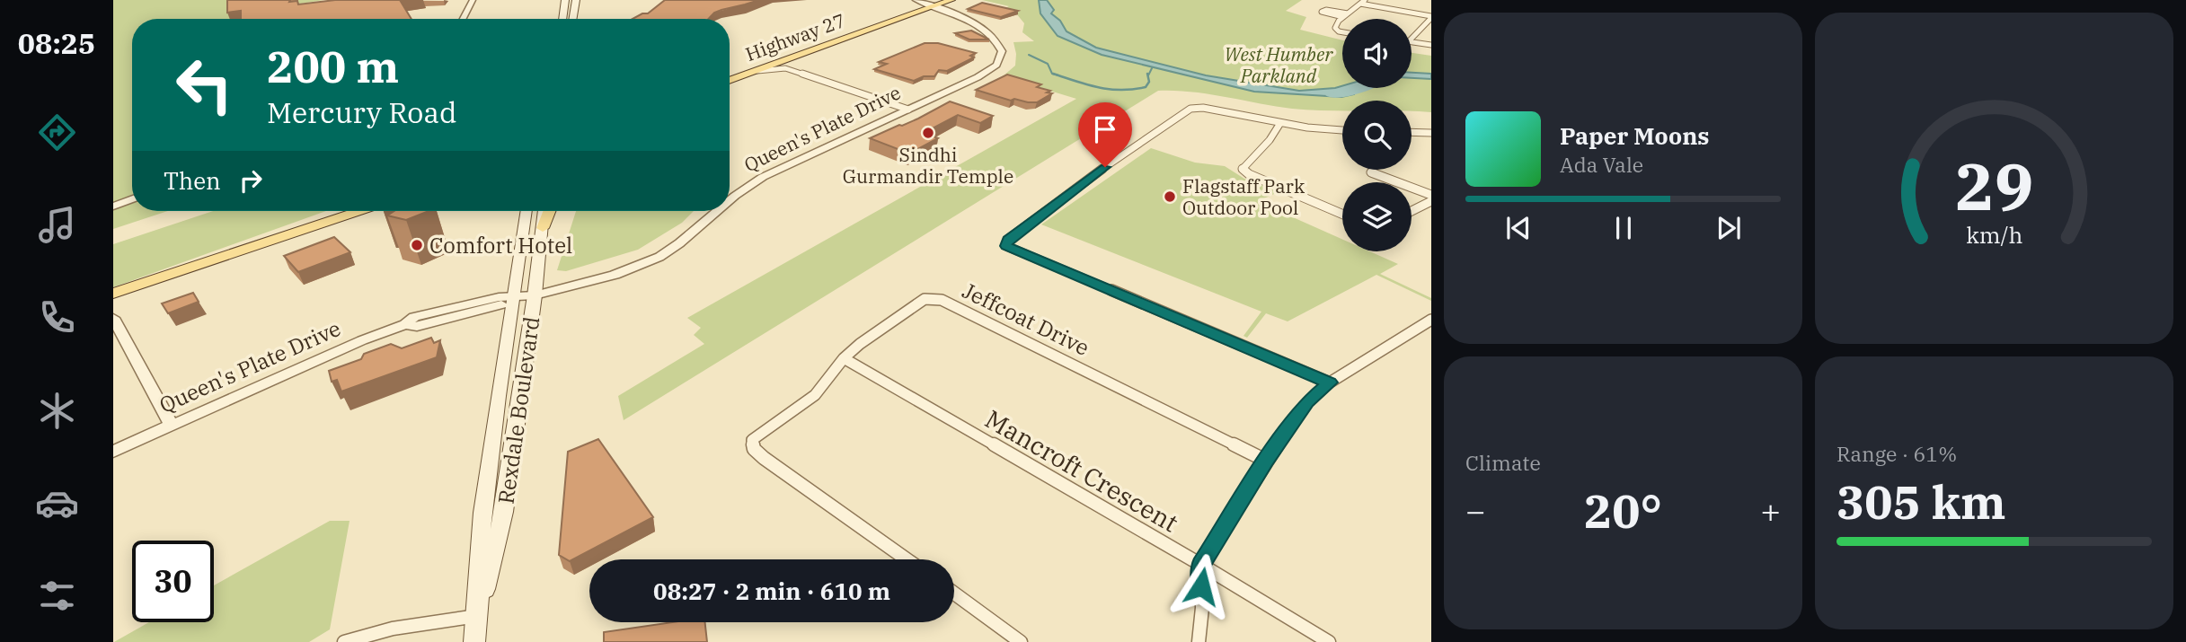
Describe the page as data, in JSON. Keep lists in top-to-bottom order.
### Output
{
  "streets": {
    "main road": ["Highway 27", "Rexdale Boulevard"],
    "street": ["Queen's Plate Drive", "Jeffcoat Drive", "Mancroft Crescent"]
  },
  "crossings": [
    ["Highway 27", "Queen's Plate Drive"],
    ["Queen's Plate Drive", "Rexdale Boulevard"],
    ["Jeffcoat Drive", "Mancroft Crescent"]
  ],
  "parks": ["West Humber Parkland"],
  "places": ["Sindhi Gurmandir Temple", "Flagstaff Park Outdoor Pool", "Comfort Hotel"],
  "page": {
    "tabs": "08:25",
    "turn": ["200 m", "Mercury Road"],
    "song": ["Paper Moons", "Ada Vale"],
    "then": "Then",
    "tile": [
      "Climate",
      ["Range · 61%", "305 km"]
    ],
    "heat": ["−", "20°", "+"],
    "limit": "30",
    "trip": "08:27 · 2 min · 610 m",
    "gauge": ["29", "km/h"]
  }
}
